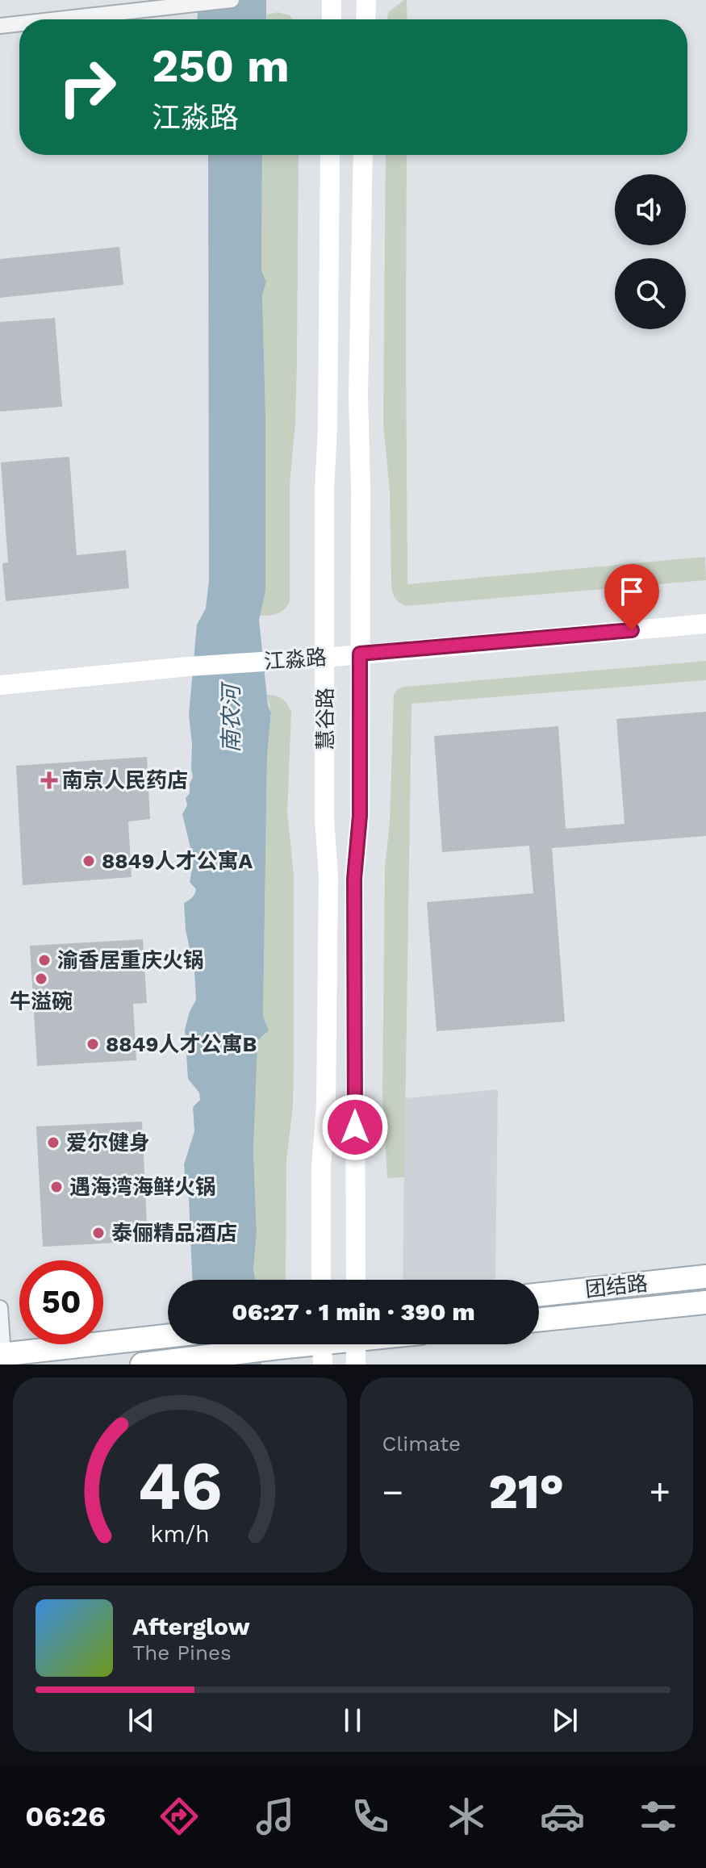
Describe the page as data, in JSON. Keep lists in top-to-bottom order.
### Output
{
  "streets": {
    "main road": ["江淼路", "慧谷路", "团结路"]
  },
  "crossings": [
    ["江淼路", "慧谷路"]
  ],
  "water": ["南农河"],
  "places": {
    "health": ["南京人民药店"],
    "other": [
      "8849人才公寓A",
      "渝香居重庆火锅",
      "牛溢碗",
      "8849人才公寓B",
      "爱尔健身",
      "遇海湾海鲜火锅",
      "泰俪精品酒店"
    ]
  },
  "page": {
    "turn": ["250 m", "江淼路"],
    "limit": "50",
    "trip": "06:27 · 1 min · 390 m",
    "tile": "Climate",
    "heat": ["−", "21°", "+"],
    "song": ["Afterglow", "The Pines"],
    "tabs": "06:26",
    "gauge": ["46", "km/h"]
  }
}
